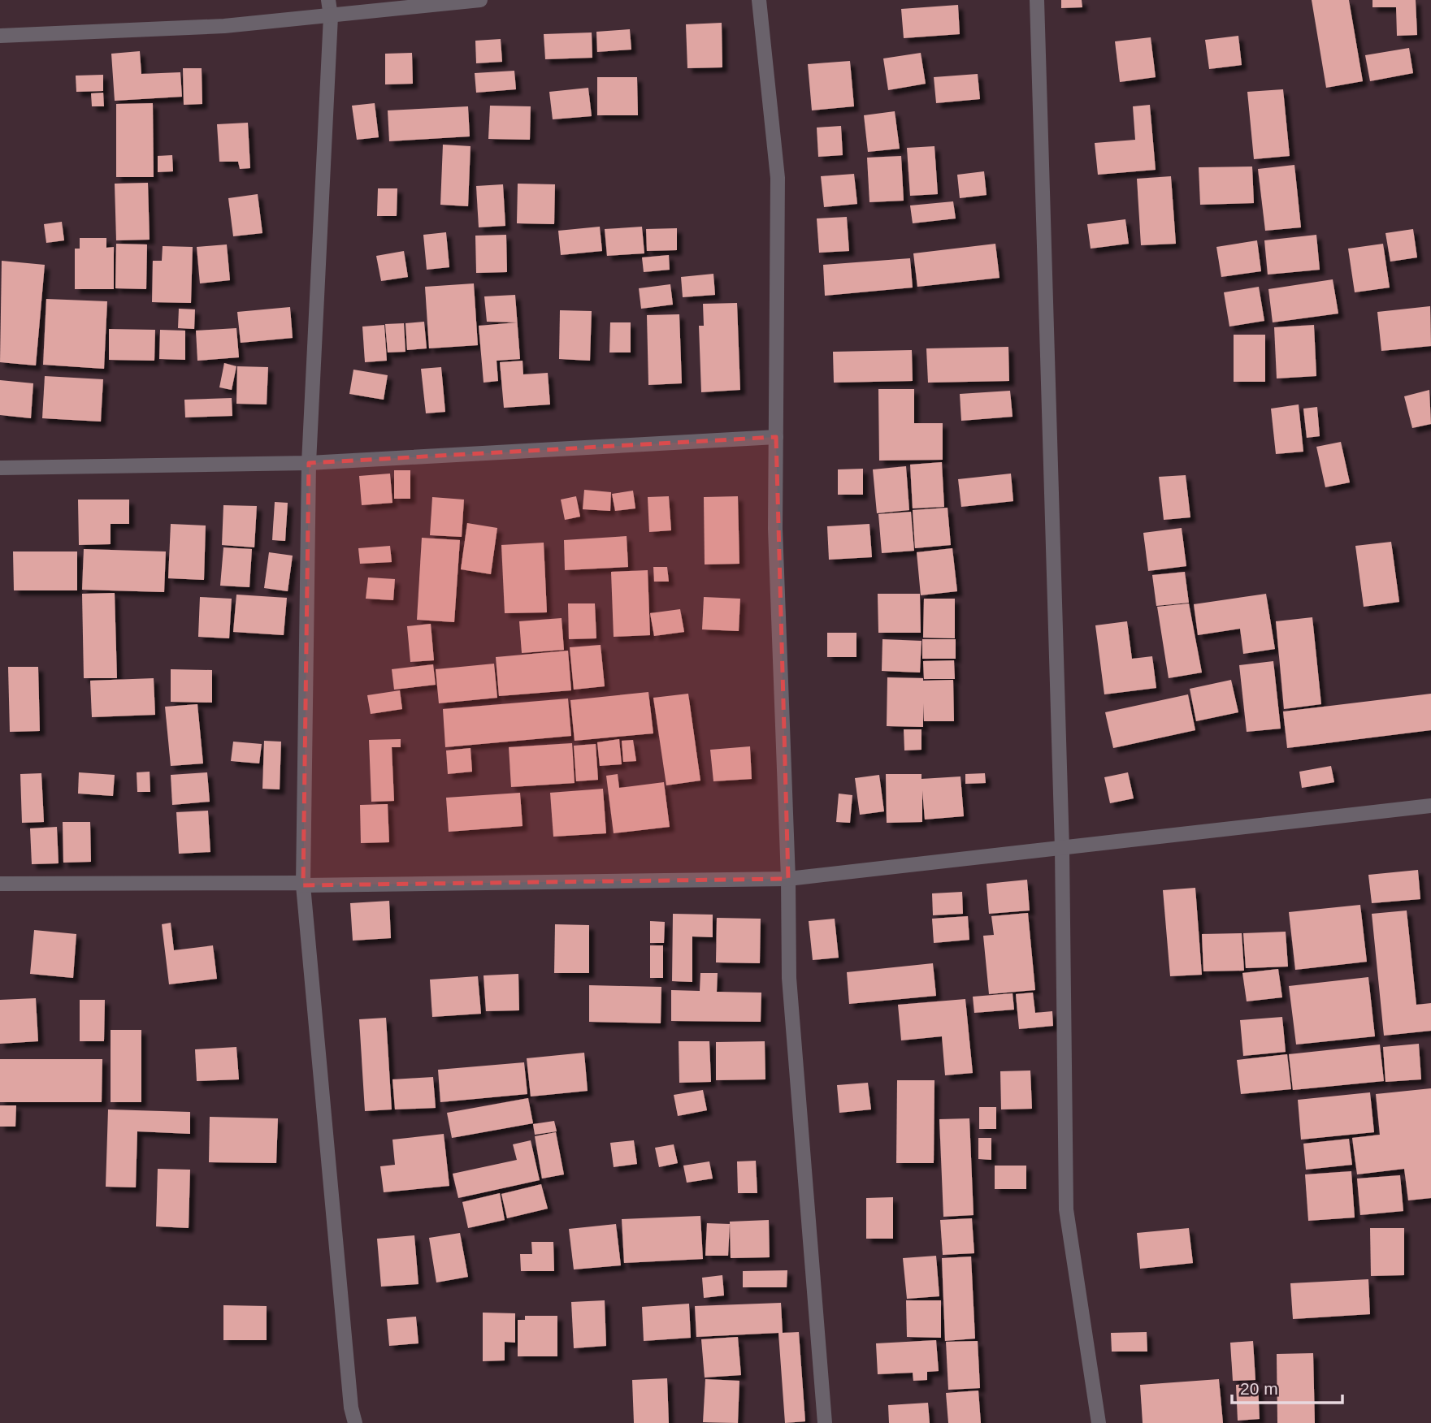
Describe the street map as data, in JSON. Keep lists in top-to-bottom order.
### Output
{
  "scale_bar": "20 m"
}
